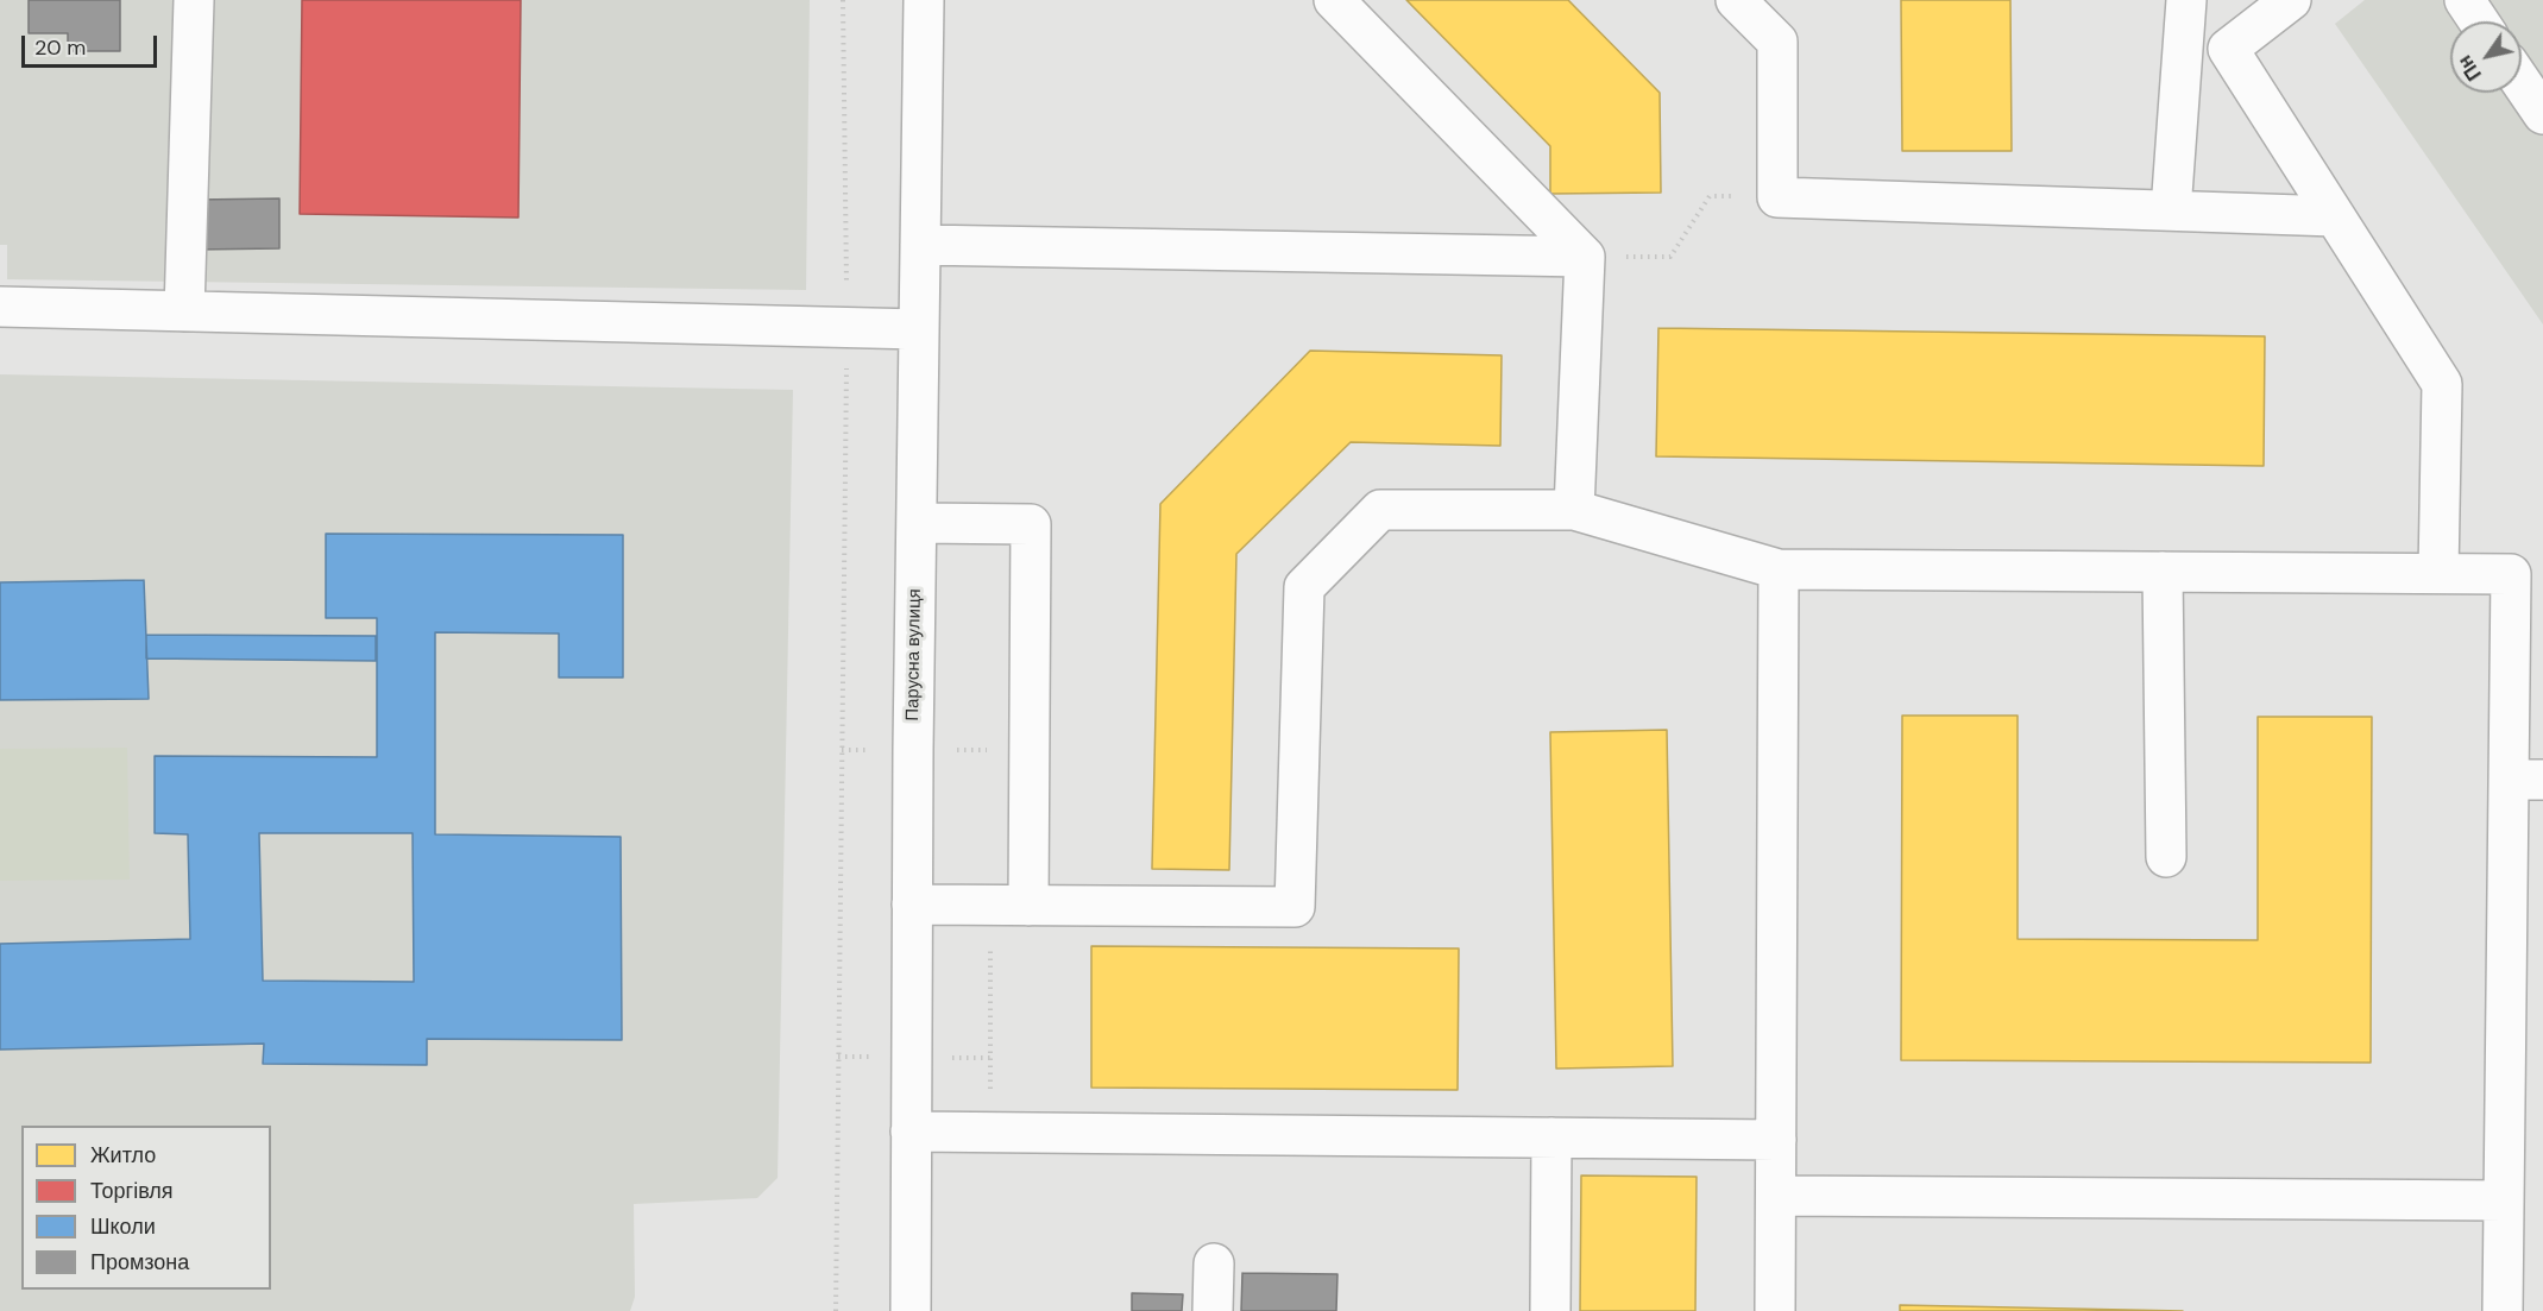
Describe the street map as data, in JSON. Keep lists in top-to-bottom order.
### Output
{
  "streets": {
    "street": ["Парусна вулиця"]
  },
  "legend": [
    "Житло",
    "Торгівля",
    "Школи",
    "Промзона"
  ],
  "scale_bar": "20 m",
  "north": "bottom left"
}
